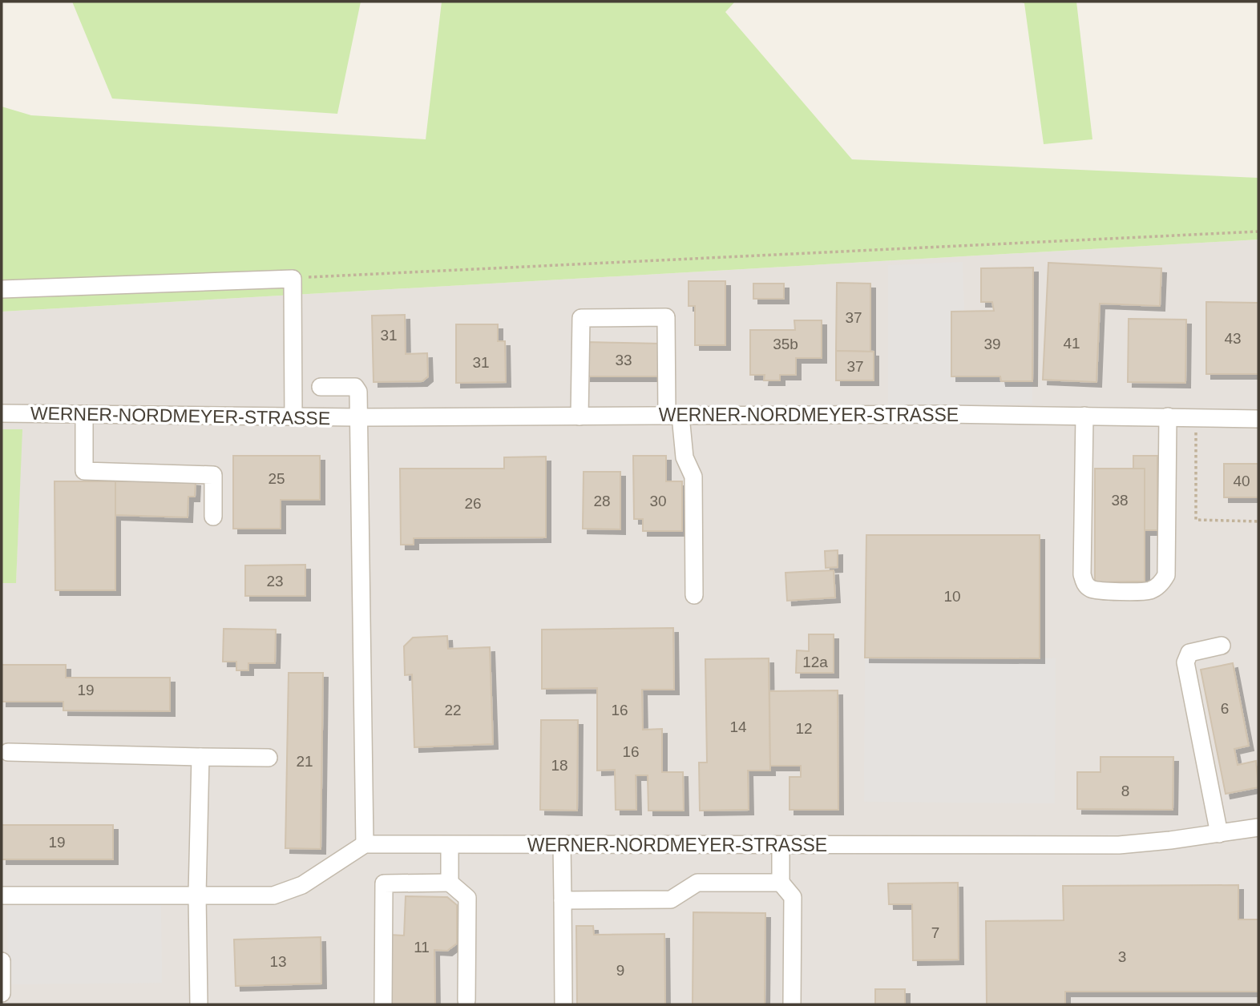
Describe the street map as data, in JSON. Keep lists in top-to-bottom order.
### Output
{
  "streets": {
    "street": ["WERNER-NORDMEYER-STRASSE"]
  },
  "house_numbers": [
    "37",
    "31",
    "43",
    "41",
    "35b",
    "39",
    "33",
    "31",
    "37",
    "25",
    "40",
    "38",
    "28",
    "30",
    "26",
    "23",
    "10",
    "12a",
    "19",
    "6",
    "22",
    "16",
    "14",
    "12",
    "16",
    "21",
    "18",
    "8",
    "19",
    "7",
    "11",
    "3",
    "13",
    "9"
  ]
}
